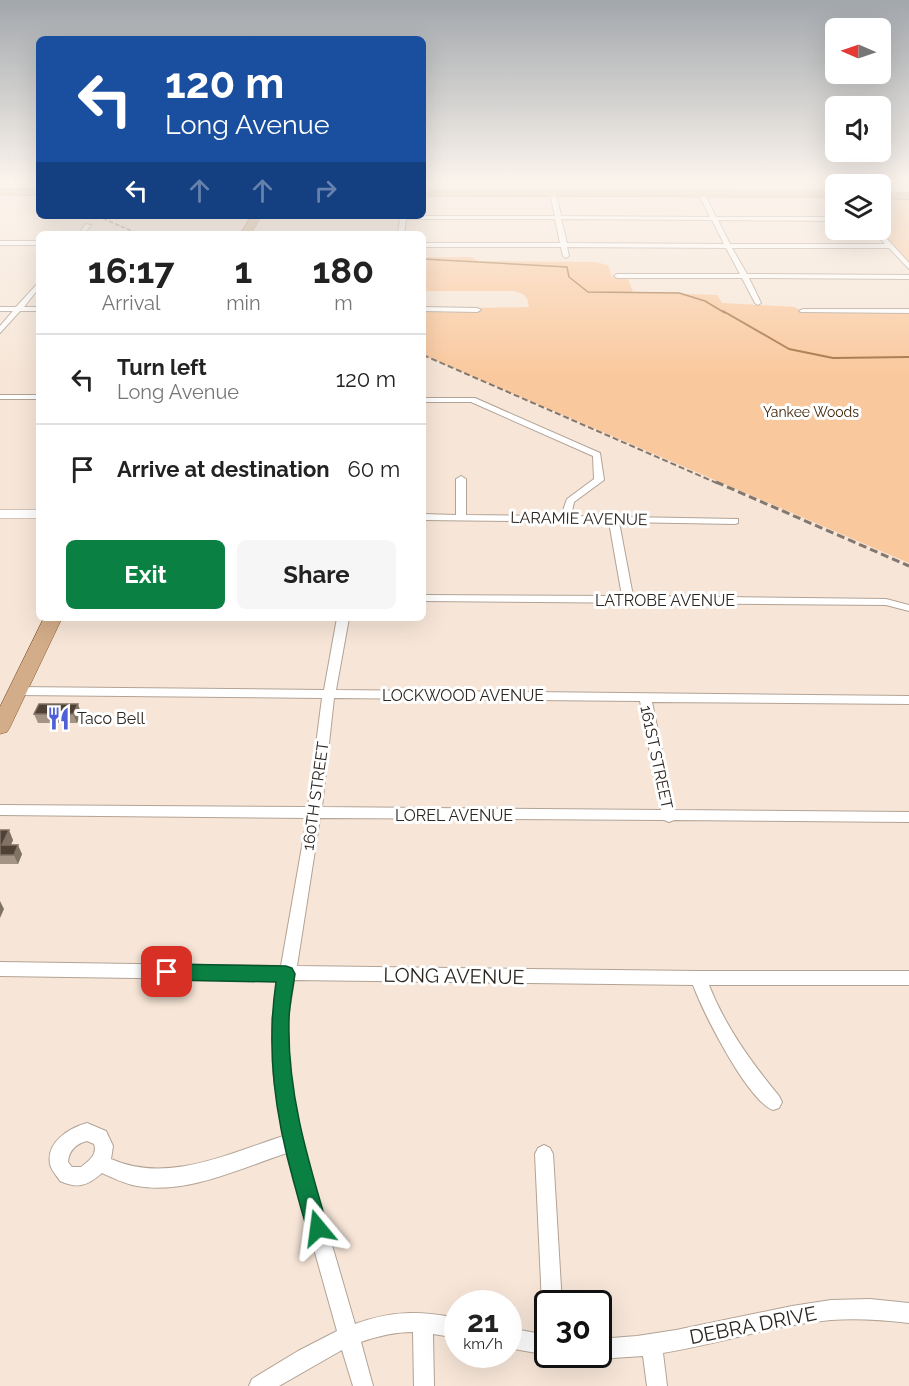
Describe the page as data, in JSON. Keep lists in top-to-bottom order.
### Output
{
  "streets": {
    "street": [
      "LARAMIE AVENUE",
      "LATROBE AVENUE",
      "LOCKWOOD AVENUE",
      "161ST STREET",
      "160TH STREET",
      "LOREL AVENUE",
      "LONG AVENUE",
      "DEBRA DRIVE"
    ]
  },
  "crossings": [
    ["LOCKWOOD AVENUE", "161ST STREET"],
    ["LOCKWOOD AVENUE", "160TH STREET"],
    ["161ST STREET", "LOREL AVENUE"],
    ["160TH STREET", "LOREL AVENUE"],
    ["160TH STREET", "LONG AVENUE"]
  ],
  "parks": ["Yankee Woods"],
  "places": {
    "restaurant": ["Taco Bell"]
  },
  "north": "left",
  "page": {
    "turn": ["120 m", "Long Avenue"],
    "eta": [
      "16:17",
      "Arrival",
      "1",
      "min",
      "180",
      "m"
    ],
    "list": [
      {
        "name": "Turn left",
        "note": "Long Avenue",
        "value": "120 m"
      },
      {
        "name": "Arrive at destination",
        "value": "60 m"
      }
    ],
    "buttons": ["Exit", "Share"],
    "speed": "21 km/h",
    "limit": "30"
  }
}
